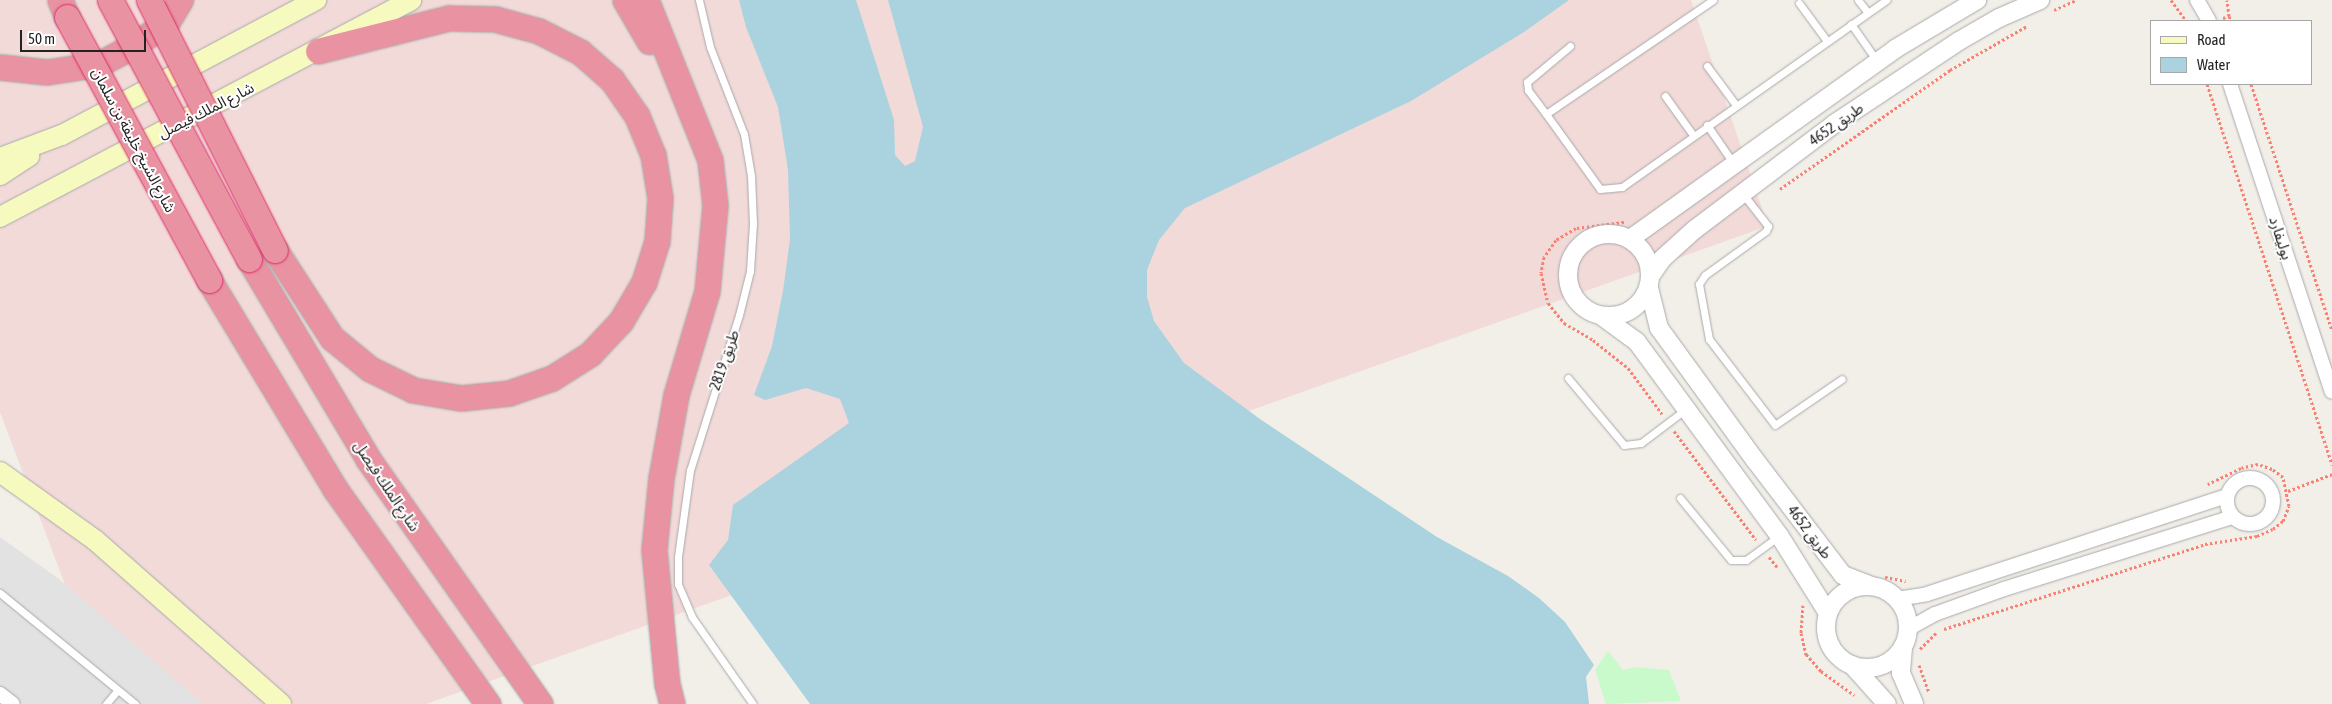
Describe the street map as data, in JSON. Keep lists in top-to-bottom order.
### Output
{
  "streets": {
    "highway": ["شارع الملك فيصل", "شارع الشيخ خليفة بن سلمان"],
    "street": ["طريق 4652", "بوليفارد"],
    "lane": ["طريق 2819"]
  },
  "legend": ["Road", "Water"],
  "scale_bar": "50 m"
}
